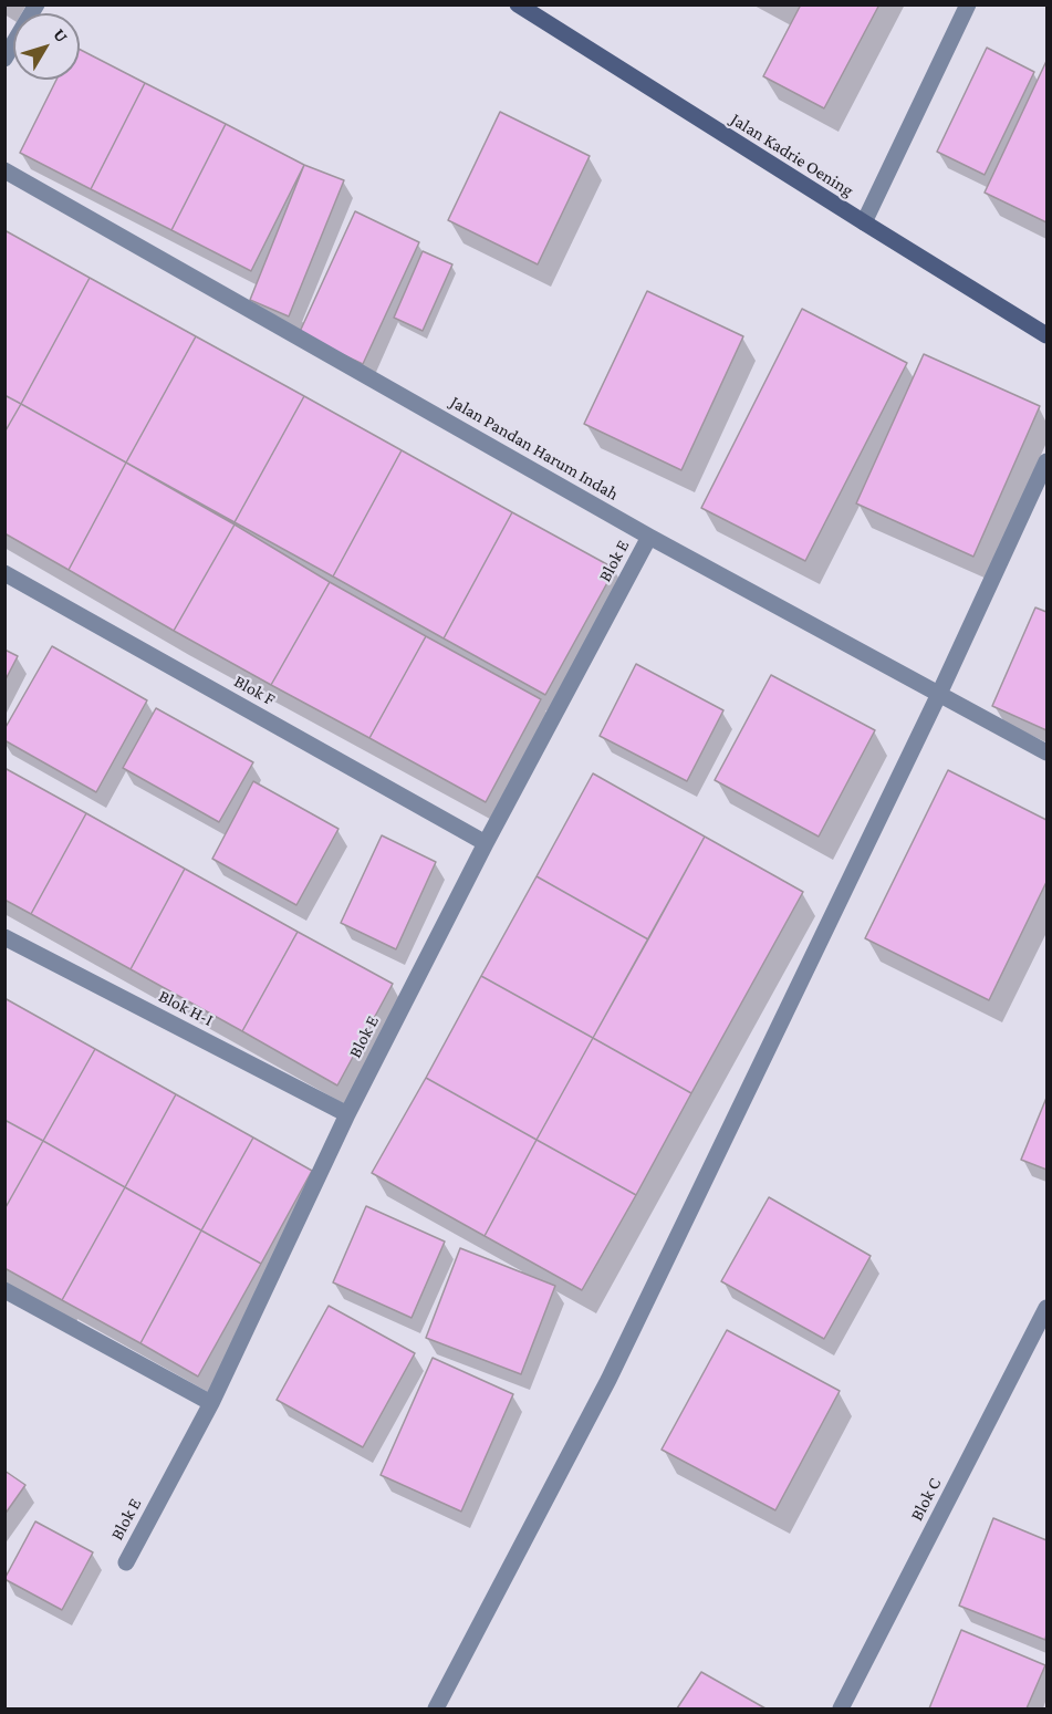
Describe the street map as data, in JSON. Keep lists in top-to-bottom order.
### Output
{
  "streets": {
    "main road": ["Jalan Kadrie Oening"],
    "street": [
      "Jalan Pandan Harum Indah",
      "Blok E",
      "Blok F",
      "Blok H-I",
      "Blok C"
    ]
  },
  "crossings": [
    ["Jalan Pandan Harum Indah", "Blok E"],
    ["Blok E", "Blok F"],
    ["Blok E", "Blok H-I"]
  ],
  "north": "top right"
}
